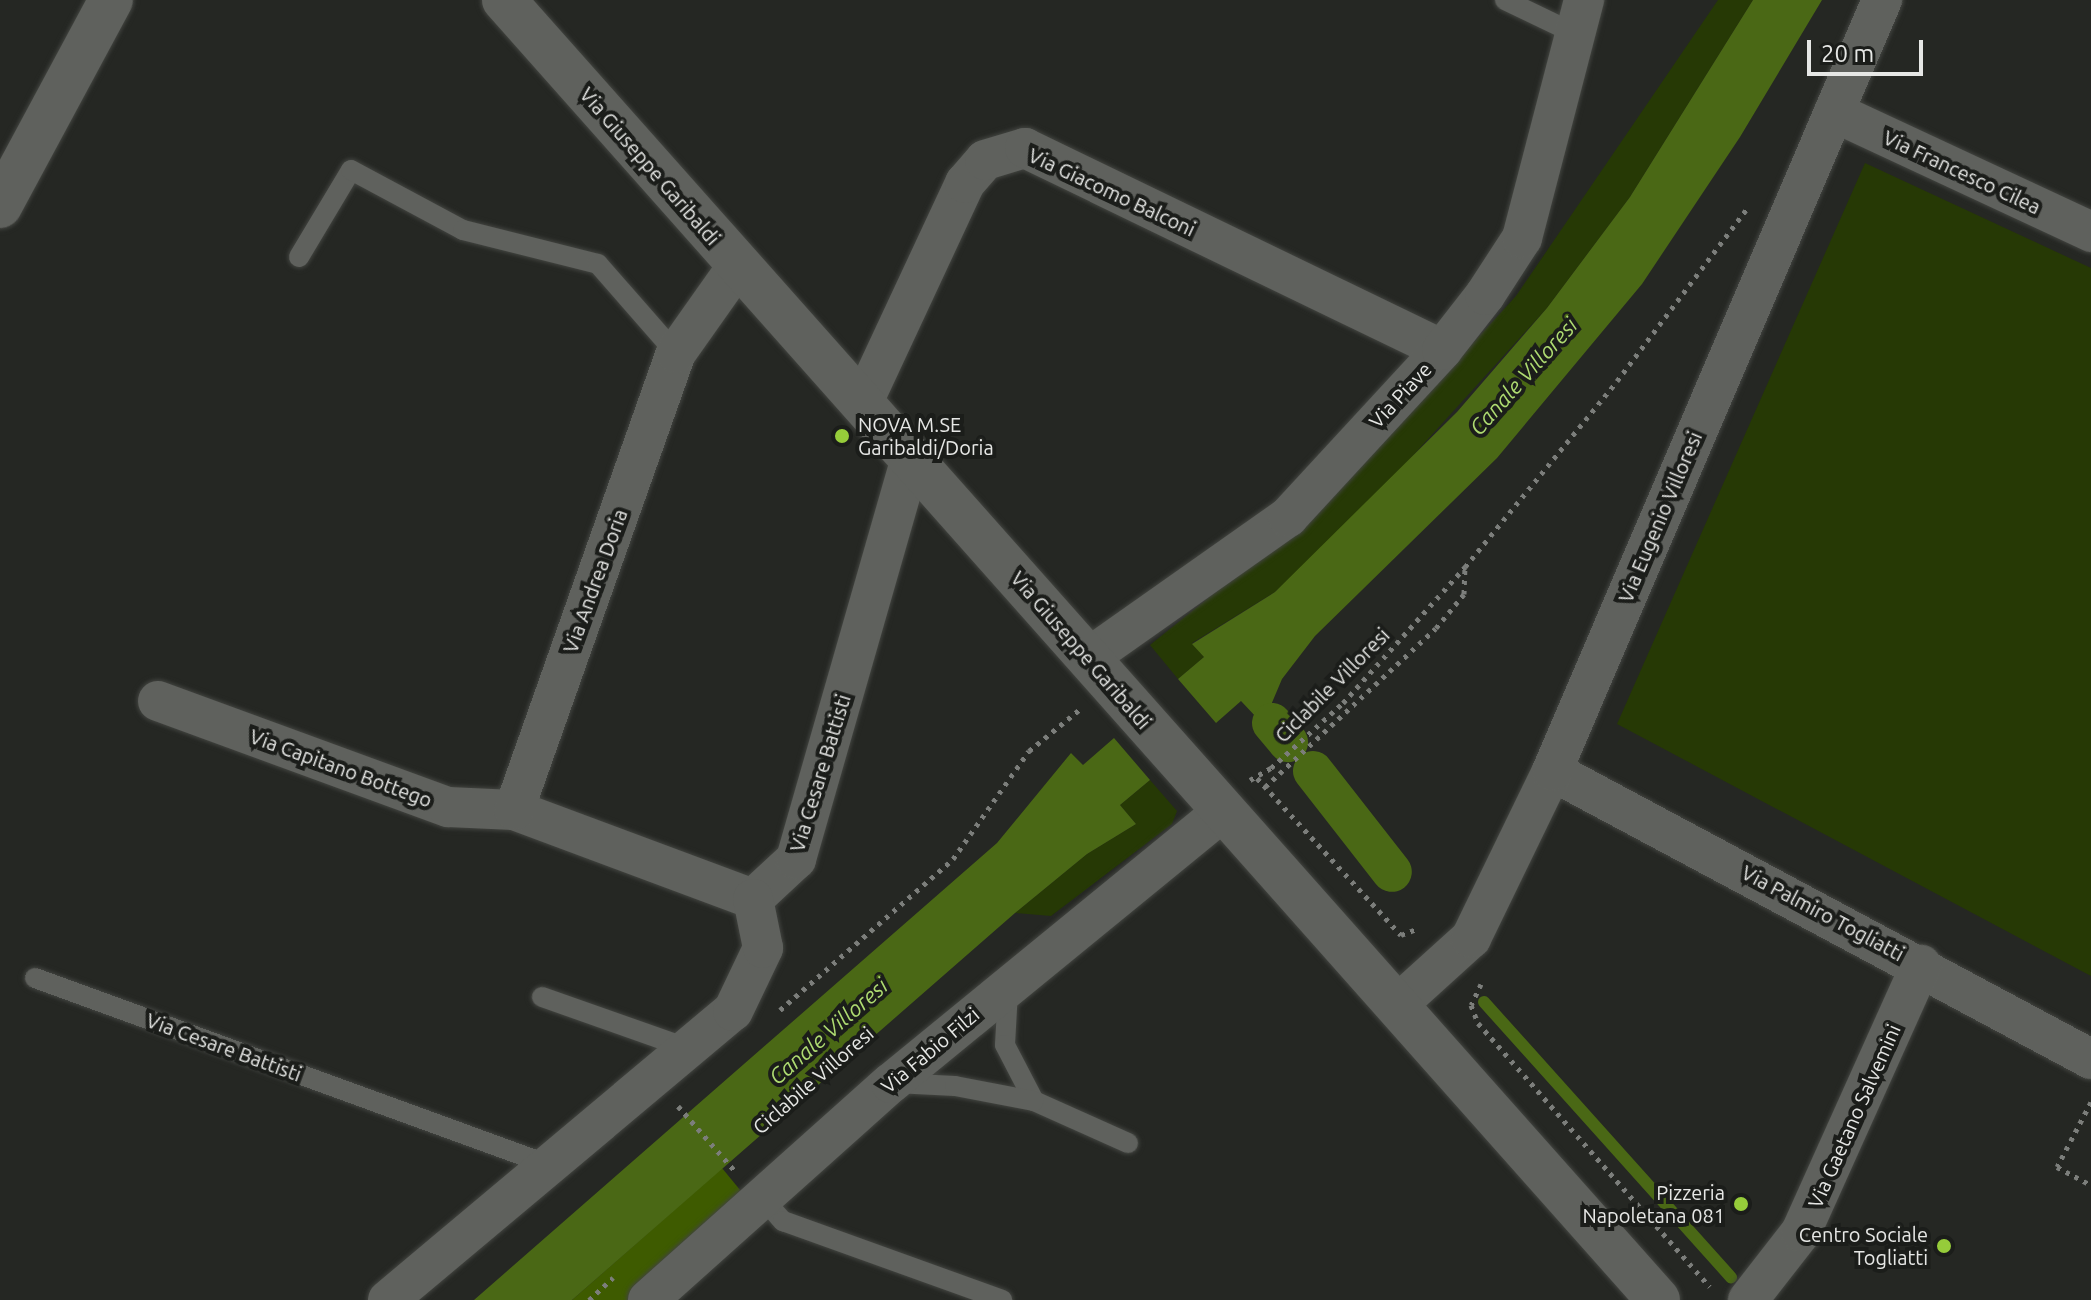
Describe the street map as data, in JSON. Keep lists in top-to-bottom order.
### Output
{
  "streets": {
    "main road": ["Via Giuseppe Garibaldi"],
    "street": [
      "Via Francesco Cilea",
      "Via Giacomo Balconi",
      "Via Piave",
      "Via Eugenio Villoresi",
      "Via Andrea Doria",
      "Via Capitano Bottego",
      "Via Cesare Battisti",
      "Via Palmiro Togliatti",
      "Via Fabio Filzi",
      "Via Gaetano Salvemini"
    ],
    "path": ["Ciclabile Villoresi"]
  },
  "crossings": [
    ["Via Giuseppe Garibaldi", "Via Giacomo Balconi"],
    ["Via Giuseppe Garibaldi", "Via Piave"],
    ["Via Giuseppe Garibaldi", "Via Eugenio Villoresi"],
    ["Via Giuseppe Garibaldi", "Via Andrea Doria"],
    ["Via Giuseppe Garibaldi", "Via Cesare Battisti"],
    ["Via Giuseppe Garibaldi", "Via Fabio Filzi"],
    ["Via Francesco Cilea", "Via Eugenio Villoresi"],
    ["Via Giacomo Balconi", "Via Piave"],
    ["Via Eugenio Villoresi", "Via Palmiro Togliatti"],
    ["Via Andrea Doria", "Via Capitano Bottego"],
    ["Ciclabile Villoresi", "Via Fabio Filzi"],
    ["Via Capitano Bottego", "Via Cesare Battisti"],
    ["Via Palmiro Togliatti", "Via Gaetano Salvemini"]
  ],
  "water": ["Canale Villoresi"],
  "places": ["NOVA M.SE Garibaldi/Doria", "Pizzeria Napoletana 081", "Centro Sociale Togliatti"],
  "scale_bar": "20 m"
}
